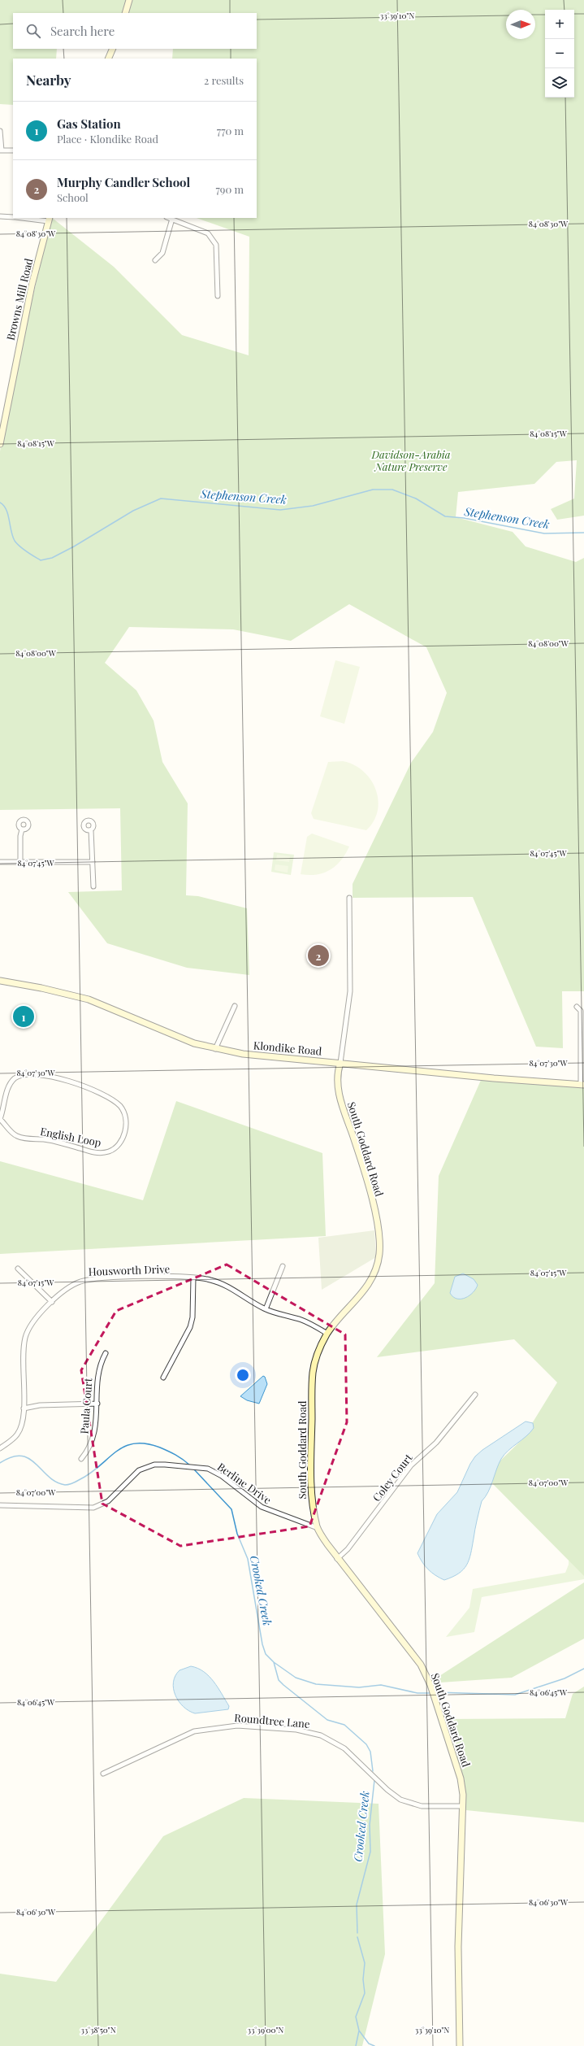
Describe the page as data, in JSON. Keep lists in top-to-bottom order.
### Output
{
  "streets": {
    "street": [
      "Browns Mill Road",
      "Klondike Road",
      "English Loop",
      "South Goddard Road",
      "Housworth Drive",
      "Paula Court",
      "Coley Court",
      "Berline Drive",
      "Roundtree Lane"
    ]
  },
  "crossings": [
    ["Klondike Road", "South Goddard Road"],
    ["South Goddard Road", "Housworth Drive"],
    ["South Goddard Road", "Coley Court"],
    ["South Goddard Road", "Berline Drive"],
    ["South Goddard Road", "Roundtree Lane"]
  ],
  "water": ["Stephenson Creek", "Crooked Creek"],
  "parks": ["Davidson-Arabia Nature Preserve"],
  "north": "right",
  "page": {
    "map_buttons": ["+", "−"],
    "search": "Search here",
    "heading": ["Nearby", "2 results"],
    "list": [
      {
        "mark": "1",
        "name": "Gas Station",
        "note": "Place · Klondike Road",
        "value": "770 m"
      },
      {
        "mark": "2",
        "name": "Murphy Candler School",
        "note": "School",
        "value": "790 m"
      }
    ],
    "pins": ["2", "1"]
  },
  "coordinates": [
    "33°39'10\"N",
    "84°08'30\"W",
    "84°08'15\"W",
    "84°08'00\"W",
    "84°07'45\"W",
    "84°07'30\"W",
    "84°07'15\"W",
    "84°07'00\"W",
    "84°06'45\"W",
    "84°06'30\"W",
    "33°38'50\"N",
    "33°39'00\"N"
  ]
}
